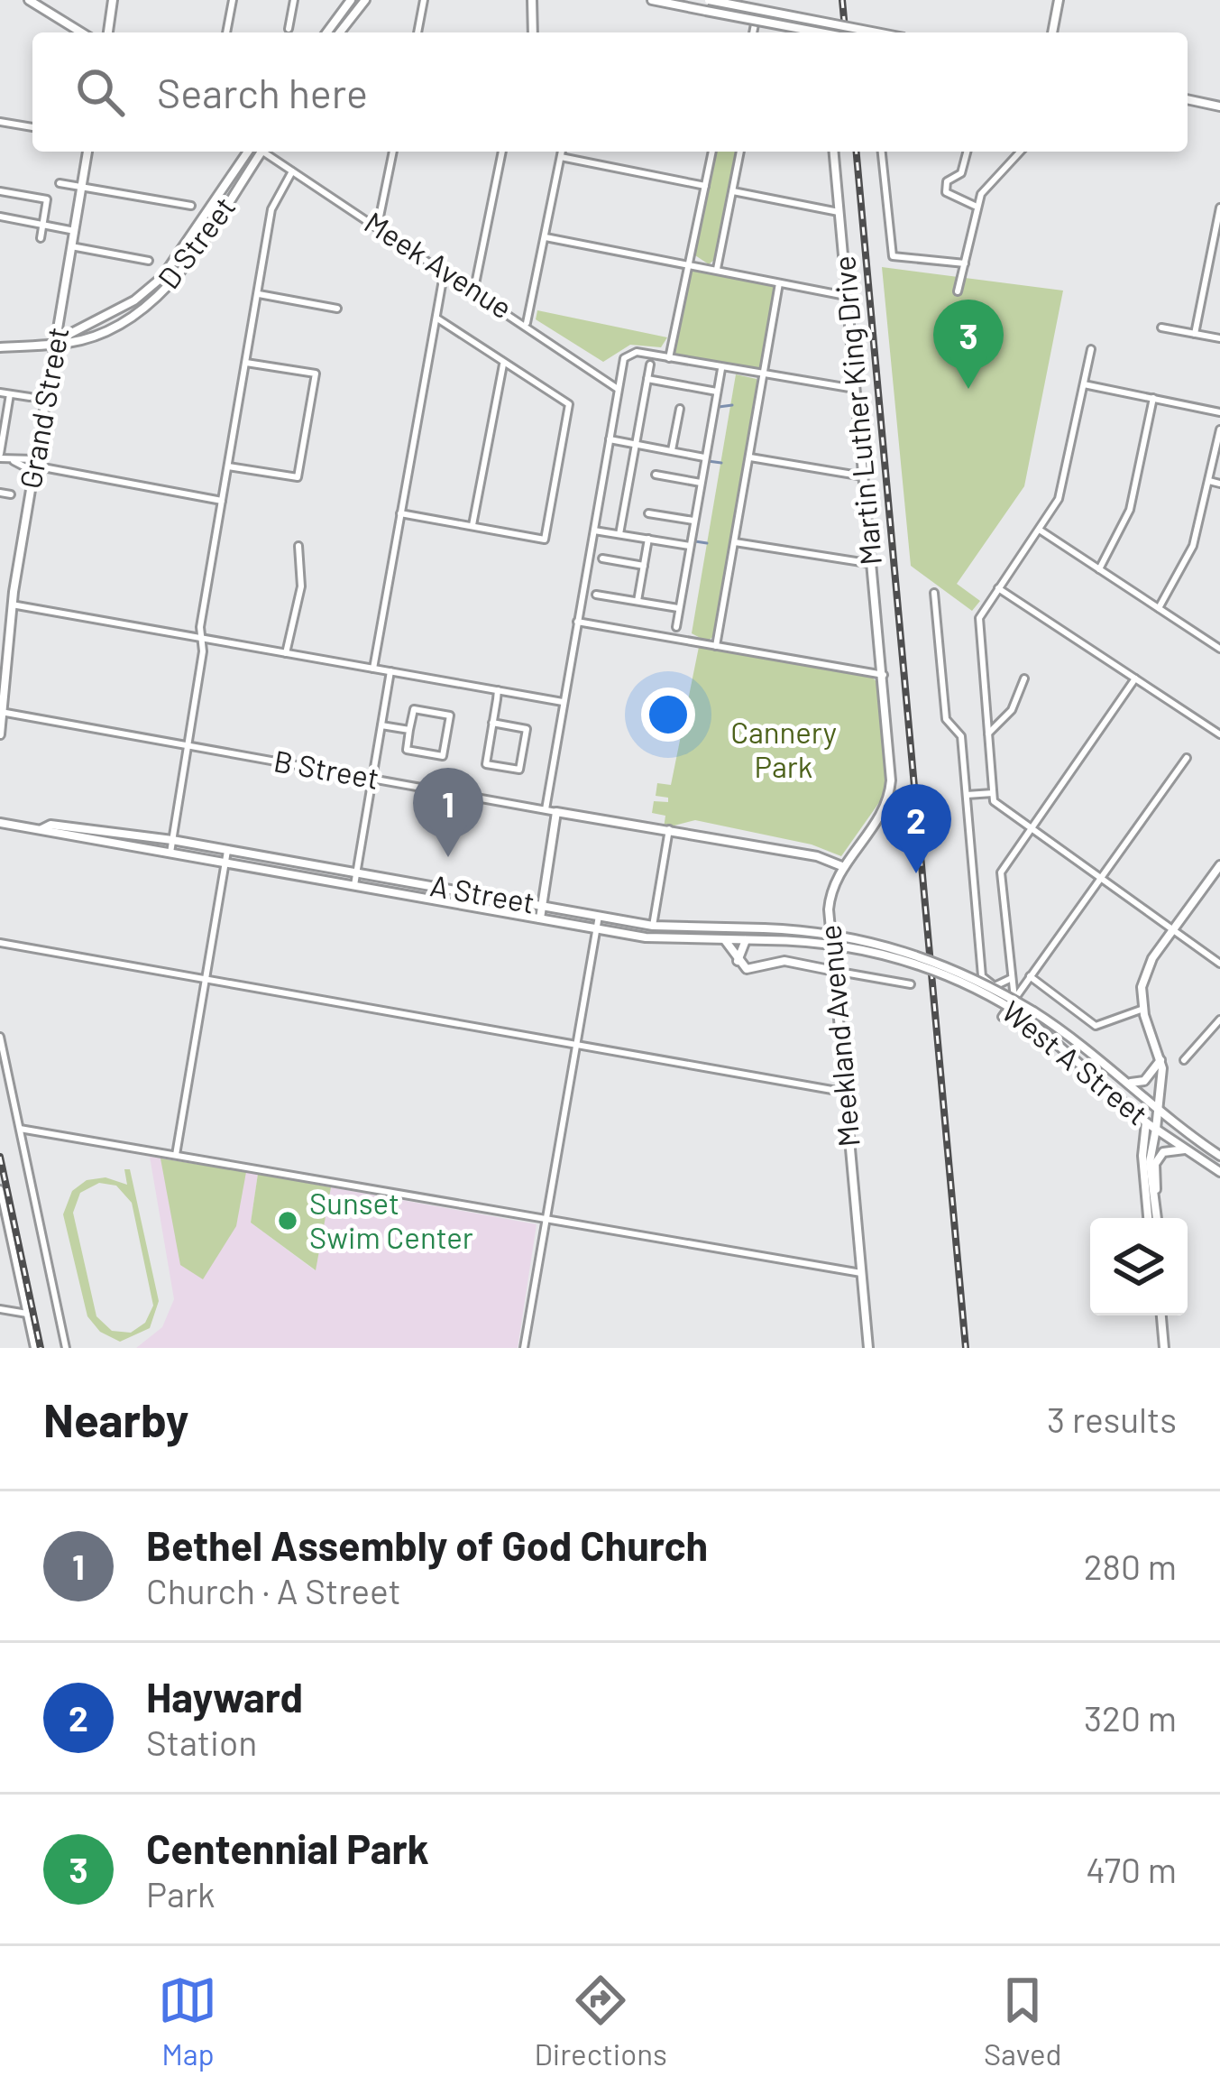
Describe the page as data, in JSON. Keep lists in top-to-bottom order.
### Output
{
  "streets": {
    "main road": [
      "D Street",
      "Grand Street",
      "Martin Luther King Drive",
      "B Street",
      "A Street",
      "Meekland Avenue",
      "West A Street"
    ],
    "street": ["Meek Avenue"]
  },
  "crossings": [
    ["D Street", "Grand Street"],
    ["Grand Street", "B Street"],
    ["Martin Luther King Drive", "Meekland Avenue"],
    ["B Street", "Meekland Avenue"],
    ["A Street", "West A Street"]
  ],
  "parks": ["Cannery Park"],
  "places": ["Sunset Swim Center"],
  "page": {
    "search": "Search here",
    "pins": ["3", "1", "2"],
    "heading": ["Nearby", "3 results"],
    "list": [
      {
        "mark": "1",
        "name": "Bethel Assembly of God Church",
        "note": "Church · A Street",
        "value": "280 m"
      },
      {
        "mark": "2",
        "name": "Hayward",
        "note": "Station",
        "value": "320 m"
      },
      {
        "mark": "3",
        "name": "Centennial Park",
        "note": "Park",
        "value": "470 m"
      }
    ],
    "nav": ["Map", "Directions", "Saved"]
  }
}
